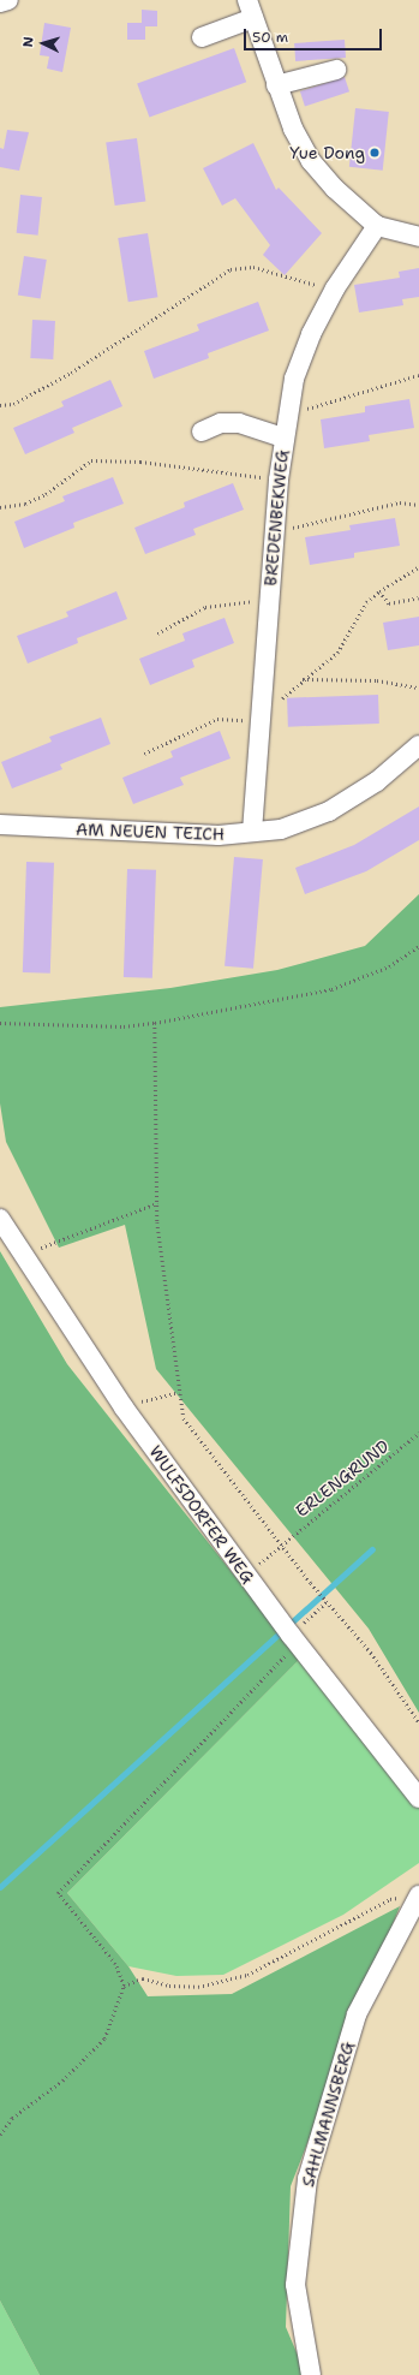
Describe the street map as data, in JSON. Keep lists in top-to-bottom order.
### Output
{
  "streets": {
    "street": [
      "BREDENBEKWEG",
      "AM NEUEN TEICH",
      "WULFSDORFER WEG",
      "SAHLMANNSBERG"
    ],
    "path": ["ERLENGRUND"]
  },
  "crossings": [
    ["BREDENBEKWEG", "AM NEUEN TEICH"],
    ["ERLENGRUND", "WULFSDORFER WEG"]
  ],
  "places": ["Yue Dong"],
  "scale_bar": "50 m",
  "north": "left"
}
